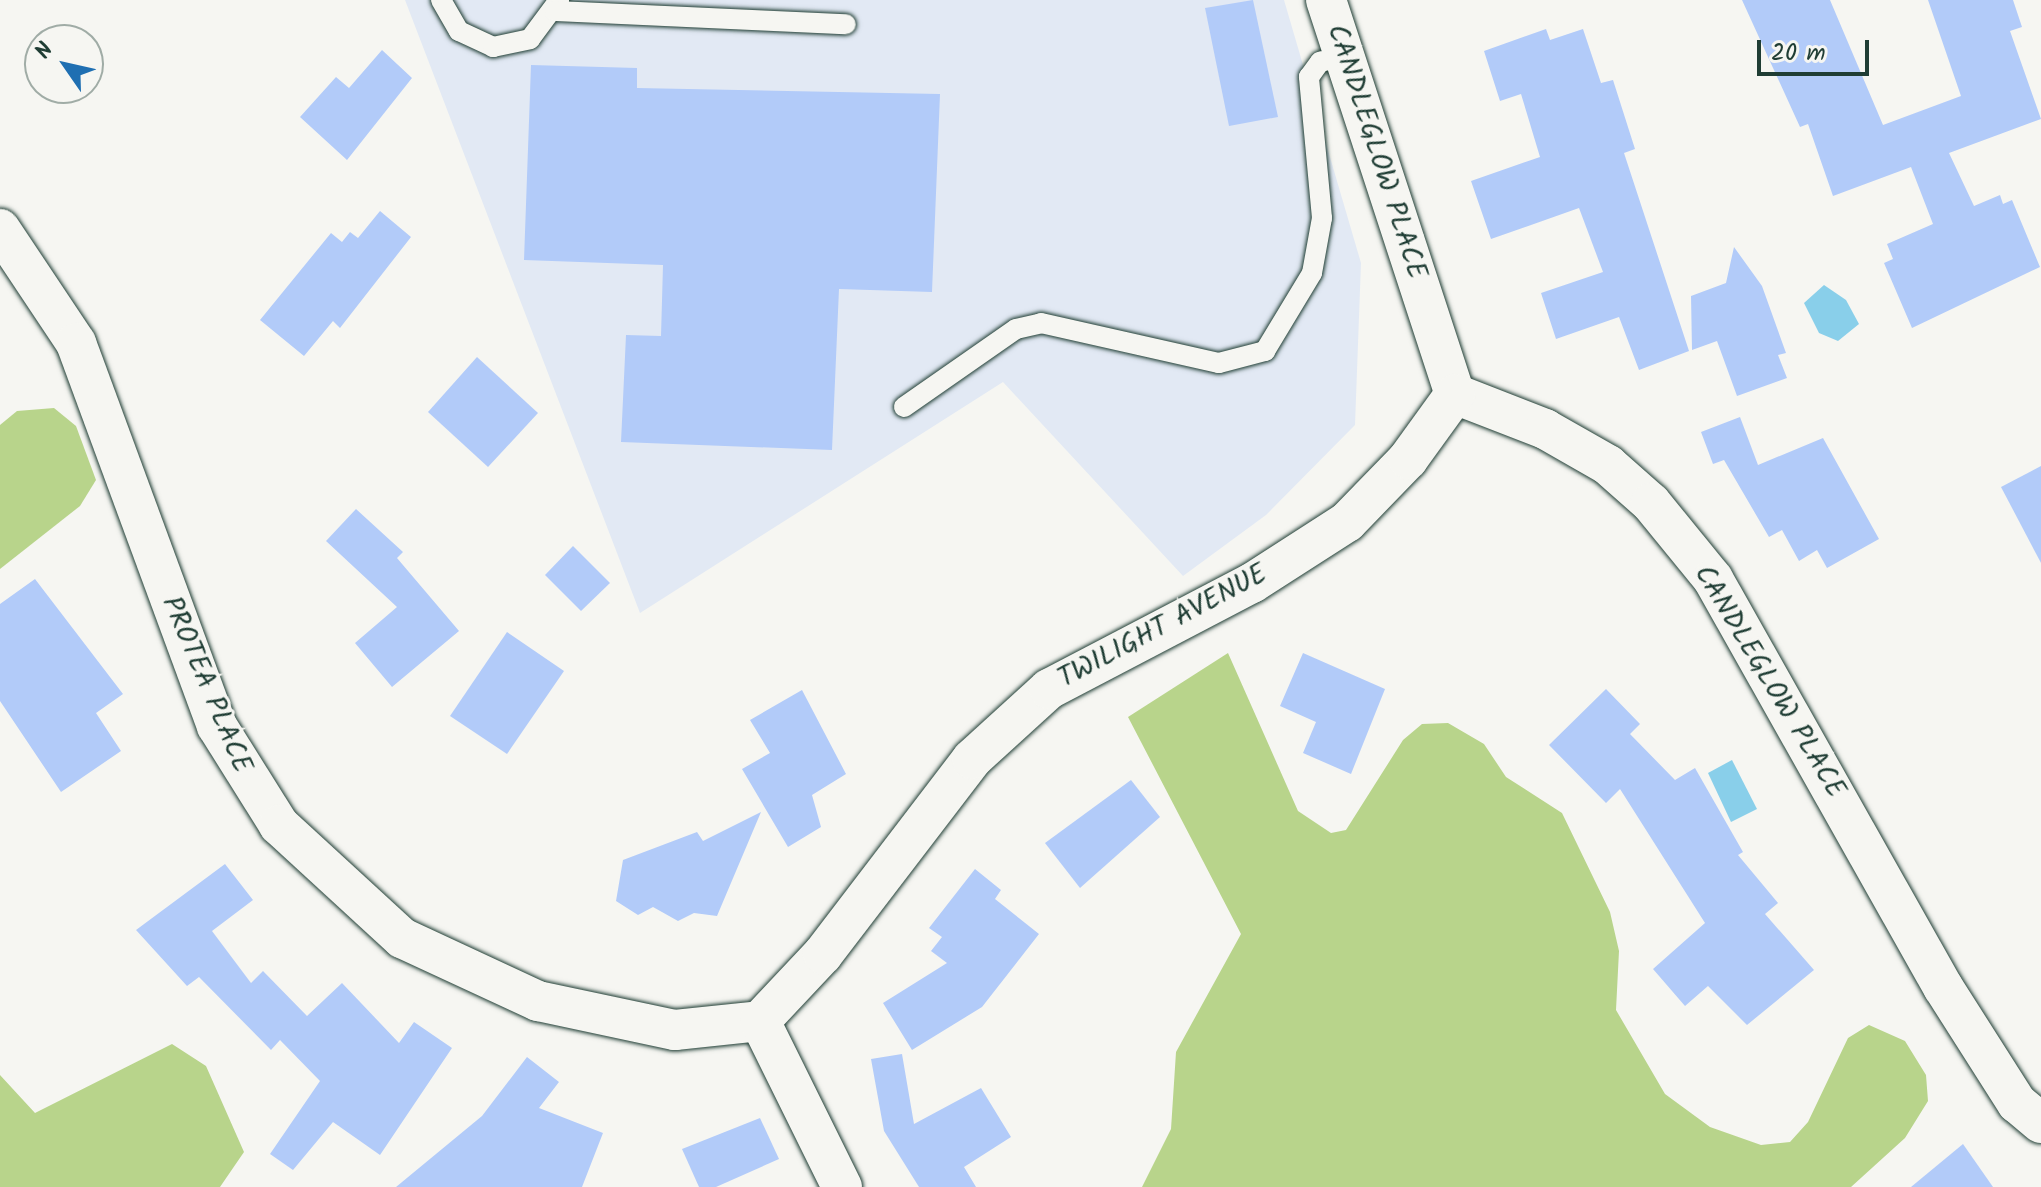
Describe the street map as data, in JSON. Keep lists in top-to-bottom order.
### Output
{
  "streets": {
    "street": ["CANDLEGLOW PLACE", "TWILIGHT AVENUE", "PROTEA PLACE"]
  },
  "crossings": [
    ["CANDLEGLOW PLACE", "TWILIGHT AVENUE"],
    ["TWILIGHT AVENUE", "PROTEA PLACE"]
  ],
  "scale_bar": "20 m",
  "north": "top left"
}
